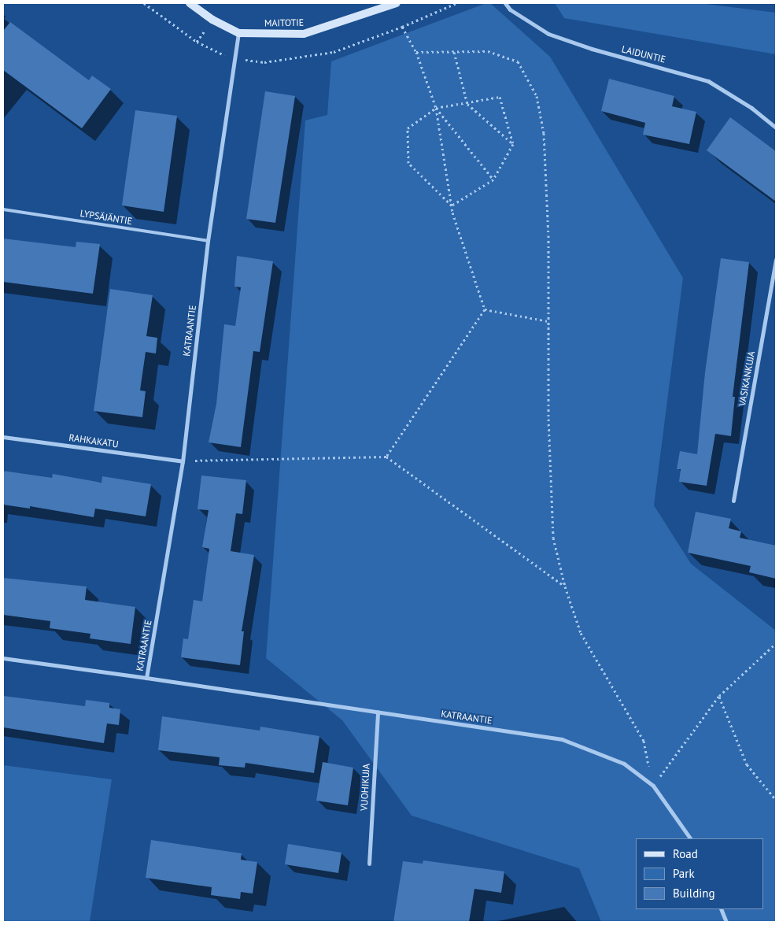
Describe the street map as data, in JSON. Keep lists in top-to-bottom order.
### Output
{
  "streets": {
    "street": [
      "MAITOTIE",
      "LAIDUNTIE",
      "KATRAANTIE",
      "VASIKANKUJA",
      "RAHKAKATU",
      "VUOHIKUJA"
    ],
    "lane": ["LYPSÄJÄNTIE"]
  },
  "crossings": [
    ["MAITOTIE", "KATRAANTIE"],
    ["LYPSÄJÄNTIE", "KATRAANTIE"],
    ["KATRAANTIE", "RAHKAKATU"],
    ["KATRAANTIE", "VUOHIKUJA"]
  ],
  "legend": ["Road", "Park", "Building"]
}
